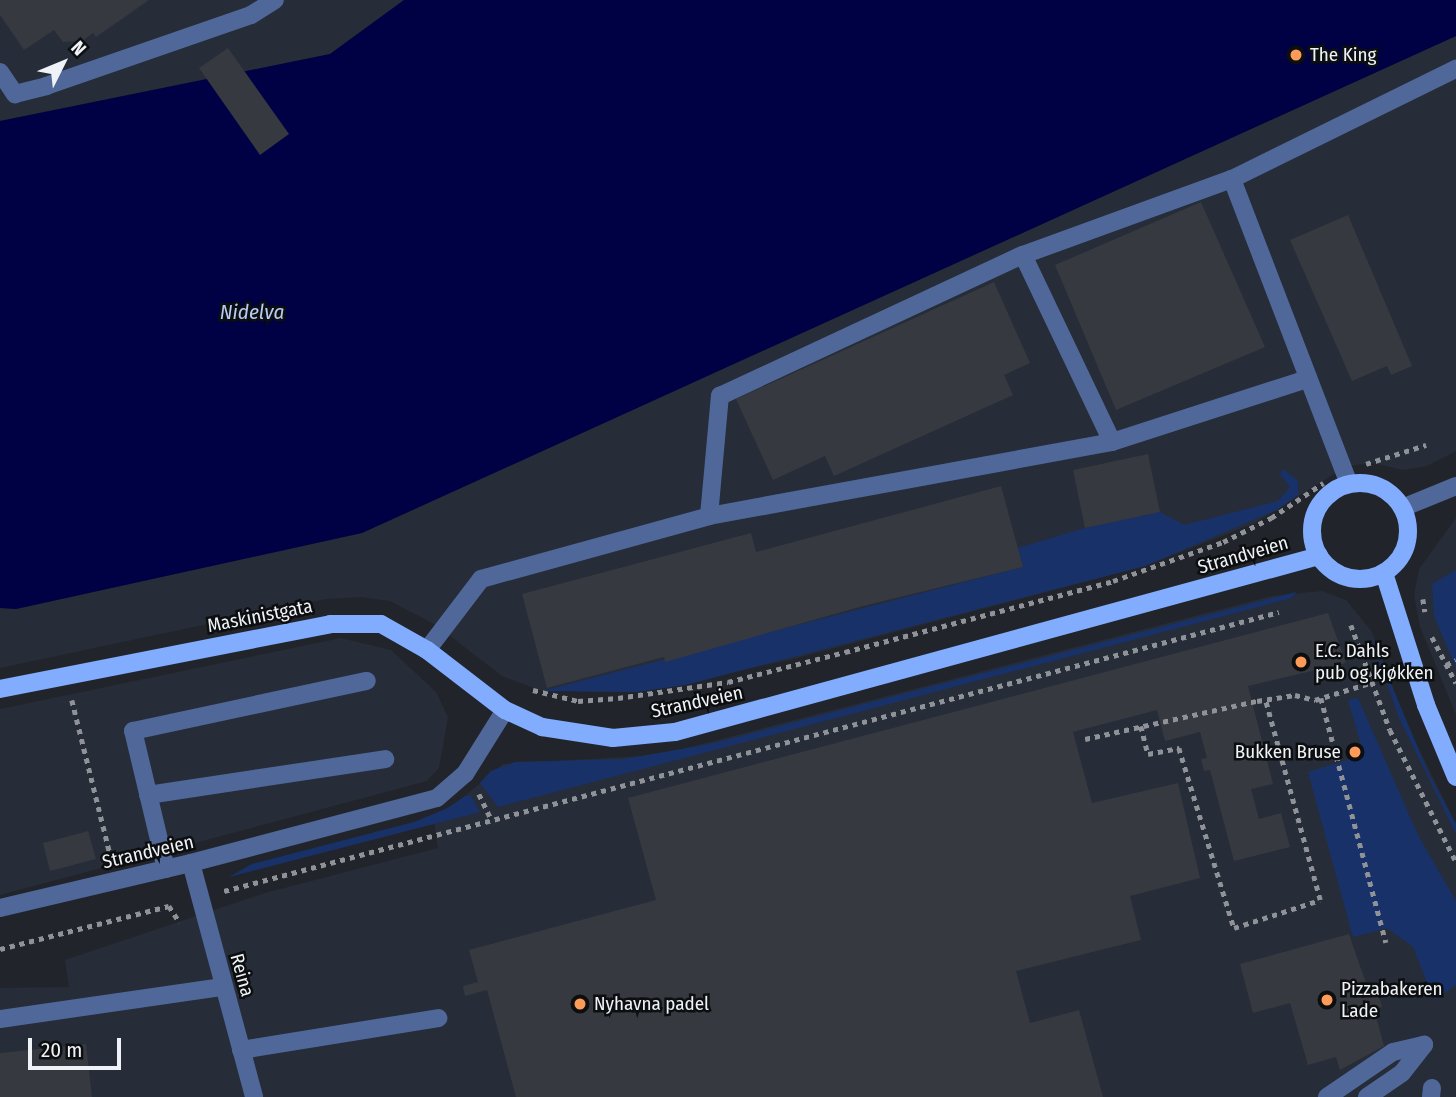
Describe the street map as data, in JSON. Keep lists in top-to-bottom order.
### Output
{
  "streets": {
    "main road": ["Strandveien", "Maskinistgata"],
    "street": ["Reina"]
  },
  "crossings": [
    ["Strandveien", "Maskinistgata"],
    ["Strandveien", "Reina"]
  ],
  "water": ["Nidelva"],
  "places": [
    "The King",
    "E.C. Dahls pub og kjøkken",
    "Bukken Bruse",
    "Pizzabakeren Lade",
    "Nyhavna padel"
  ],
  "scale_bar": "20 m",
  "north": "top right"
}
